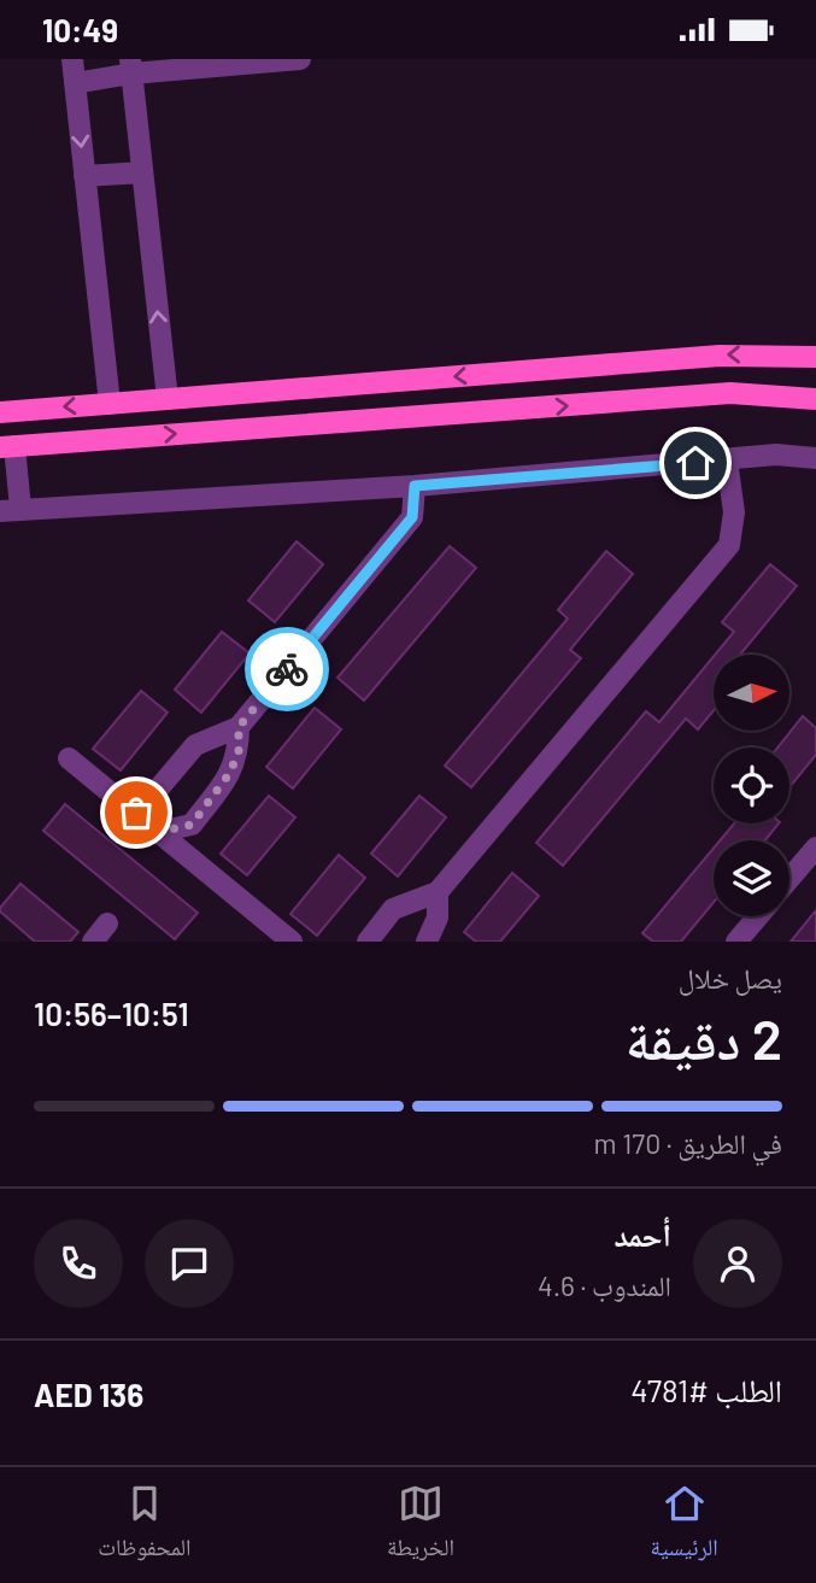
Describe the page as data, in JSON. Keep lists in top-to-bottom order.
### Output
{
  "north": "right",
  "page": {
    "status": "10:49",
    "heading": ["2 دقيقة", "يصل خلال", "10:51–10:56"],
    "panel": [
      "أحمد",
      "المندوب · 4.6",
      "الطلب #4781",
      "AED 136"
    ],
    "bar": "في الطريق · 170 m",
    "tabs": ["الرئيسية", "الخريطة", "المحفوظات"]
  }
}
